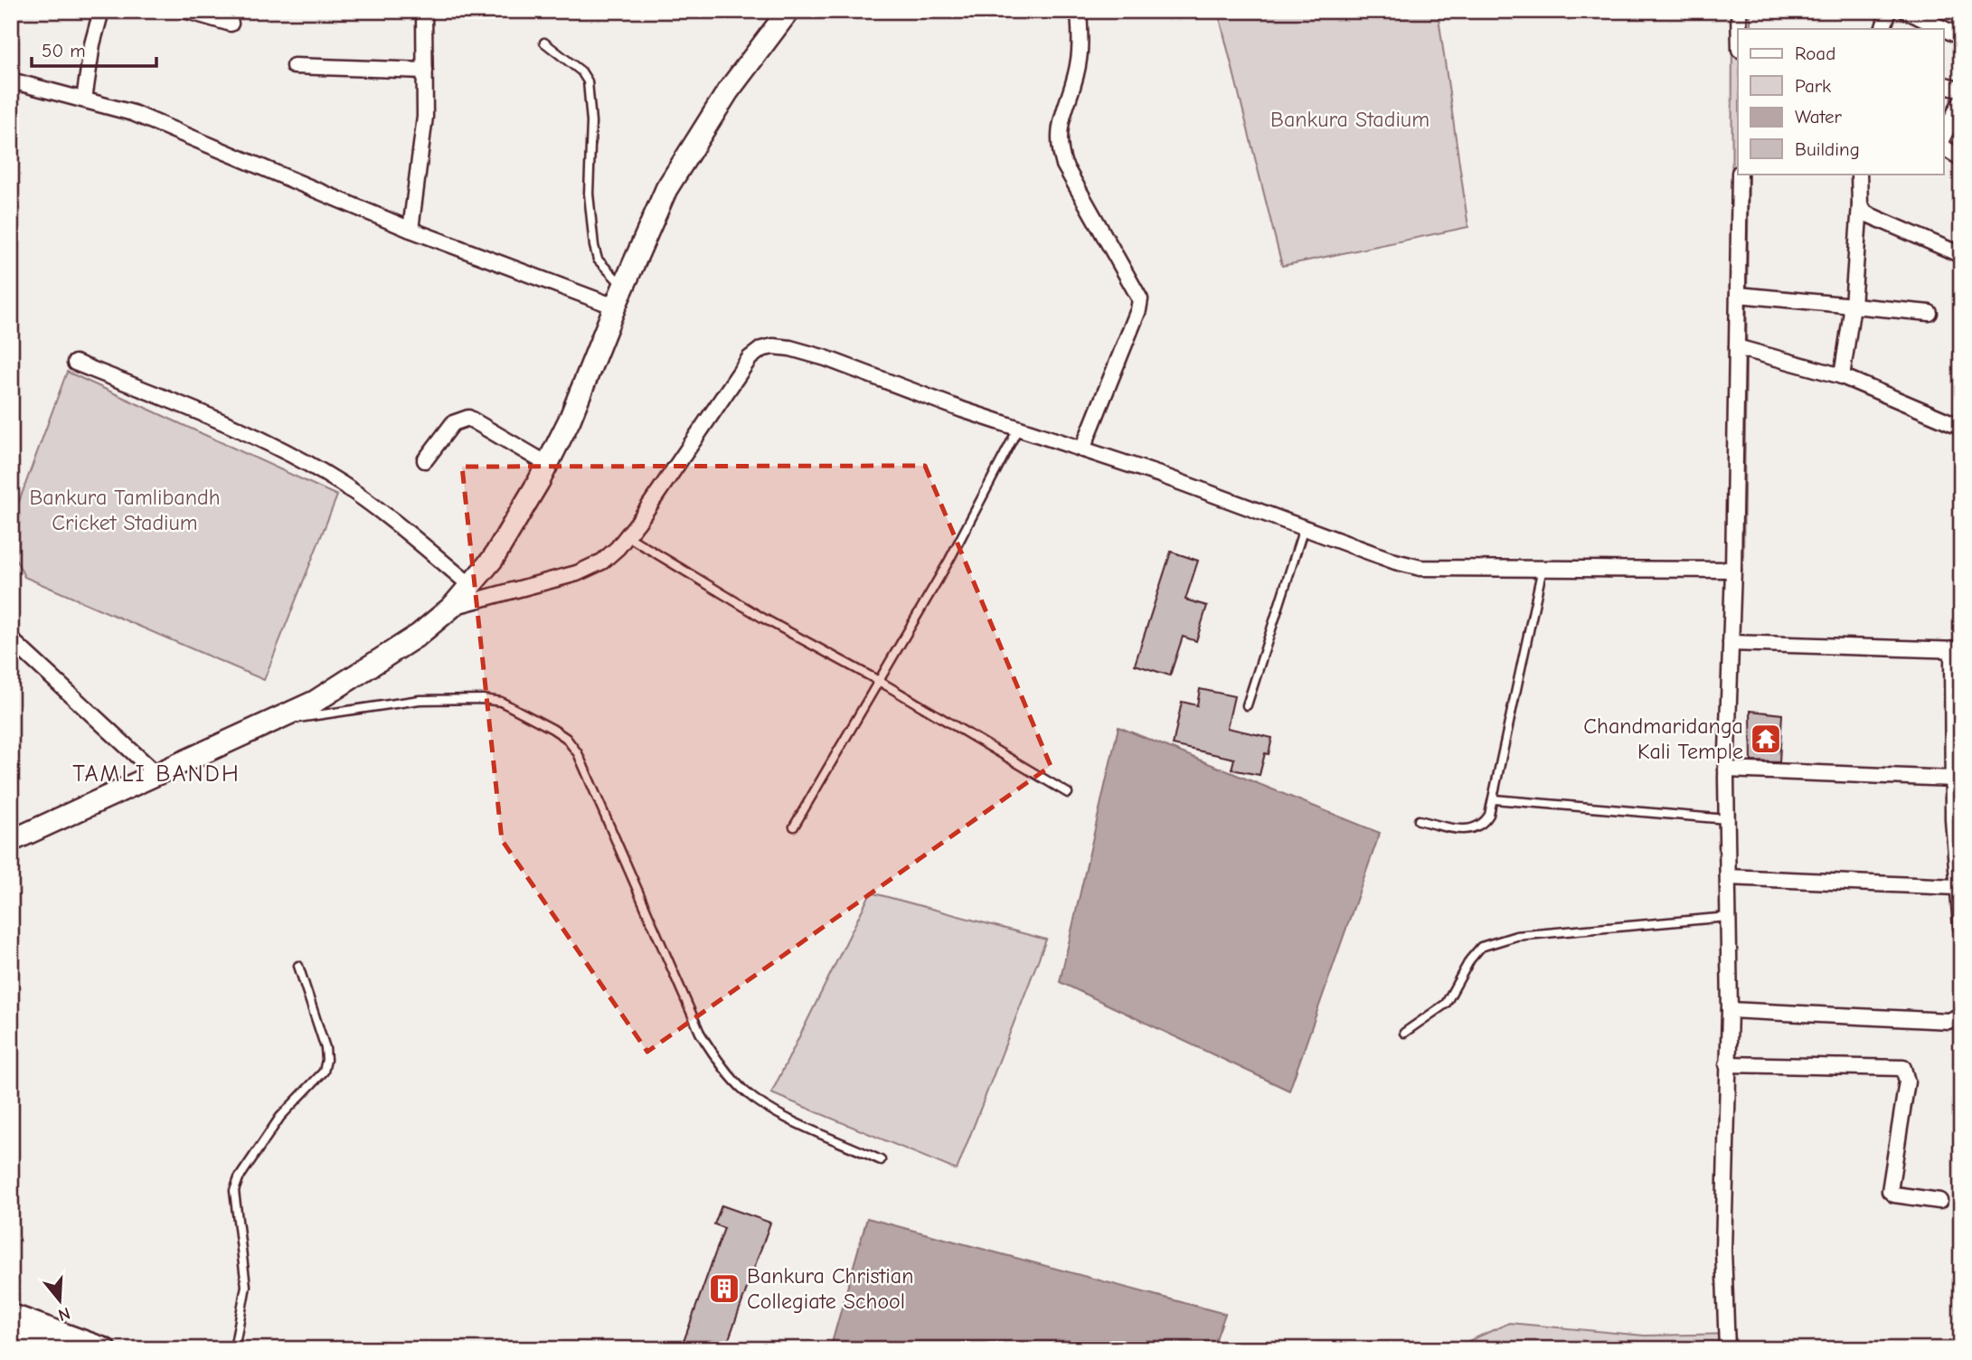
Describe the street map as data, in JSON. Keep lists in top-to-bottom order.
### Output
{
  "districts": ["TAMLI BANDH"],
  "parks": ["Bankura Stadium", "Bankura Tamlibandh Cricket Stadium"],
  "places": {
    "temple": ["Chandmaridanga Kali Temple"],
    "building": ["Bankura Christian Collegiate School"]
  },
  "legend": [
    "Road",
    "Park",
    "Water",
    "Building"
  ],
  "scale_bar": "50 m",
  "north": "bottom"
}
